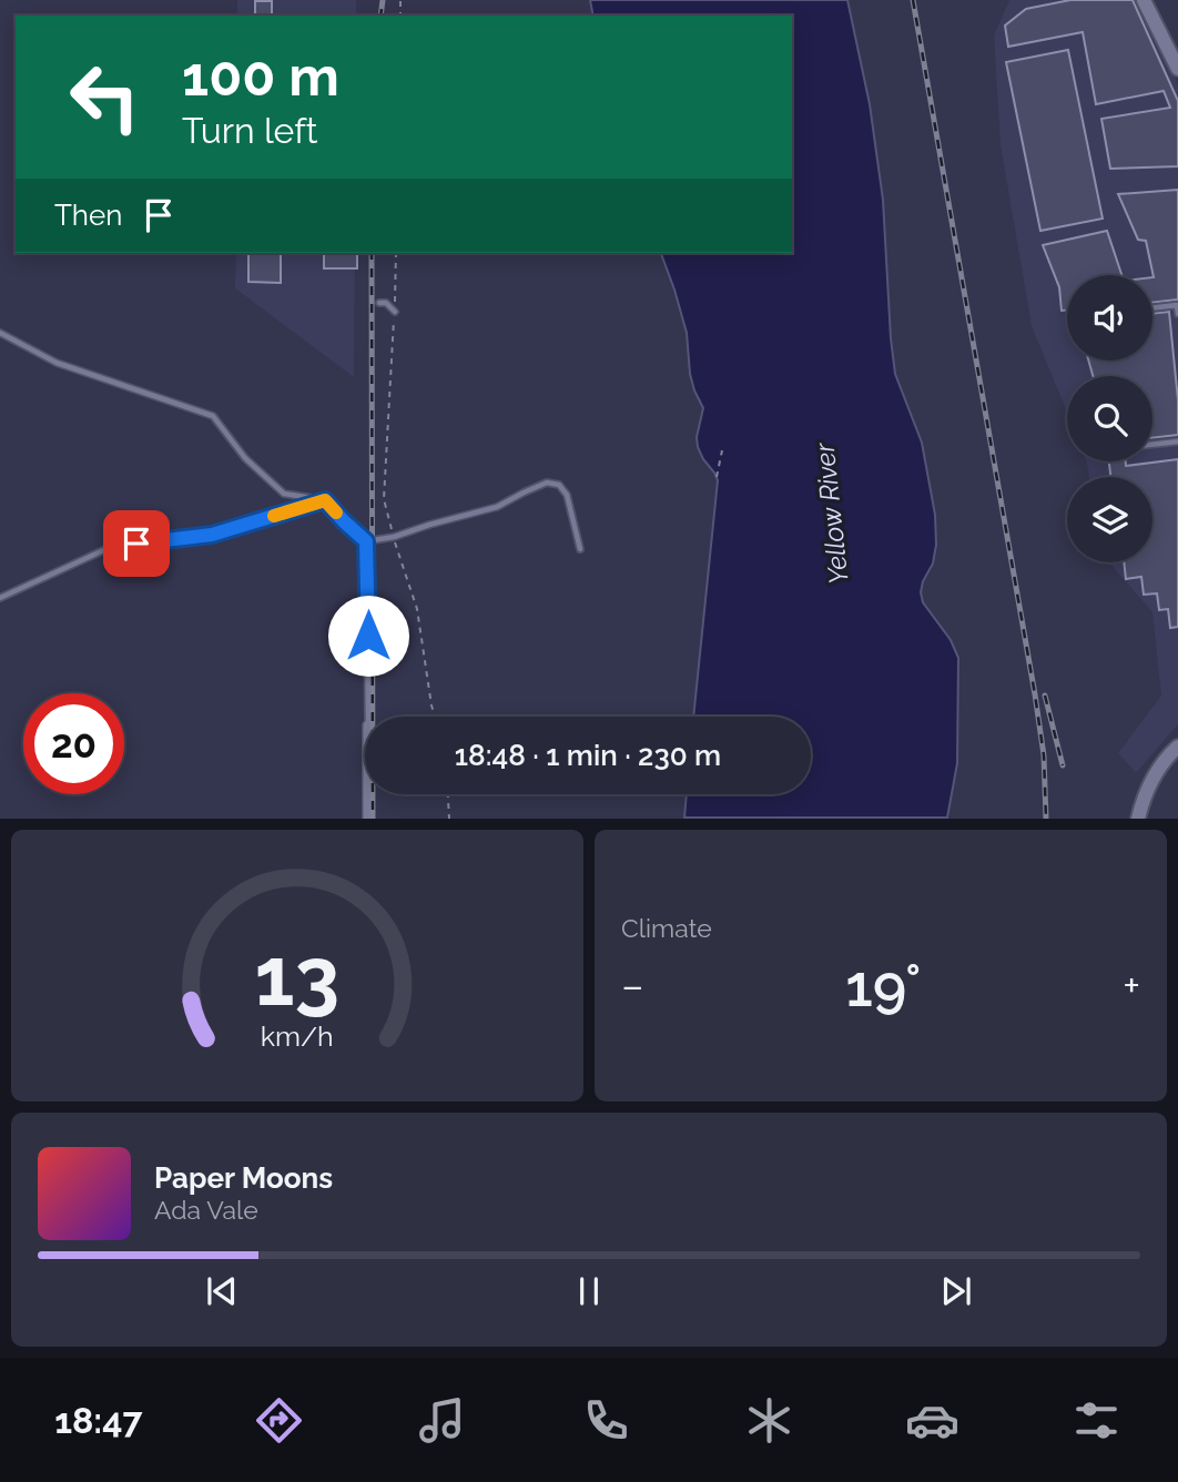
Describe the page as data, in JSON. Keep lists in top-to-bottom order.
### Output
{
  "water": ["Yellow River"],
  "page": {
    "turn": ["100 m", "Turn left"],
    "then": "Then",
    "limit": "20",
    "trip": "18:48 · 1 min · 230 m",
    "tile": "Climate",
    "heat": ["−", "19°", "+"],
    "song": ["Paper Moons", "Ada Vale"],
    "tabs": "18:47",
    "gauge": ["13", "km/h"]
  }
}
